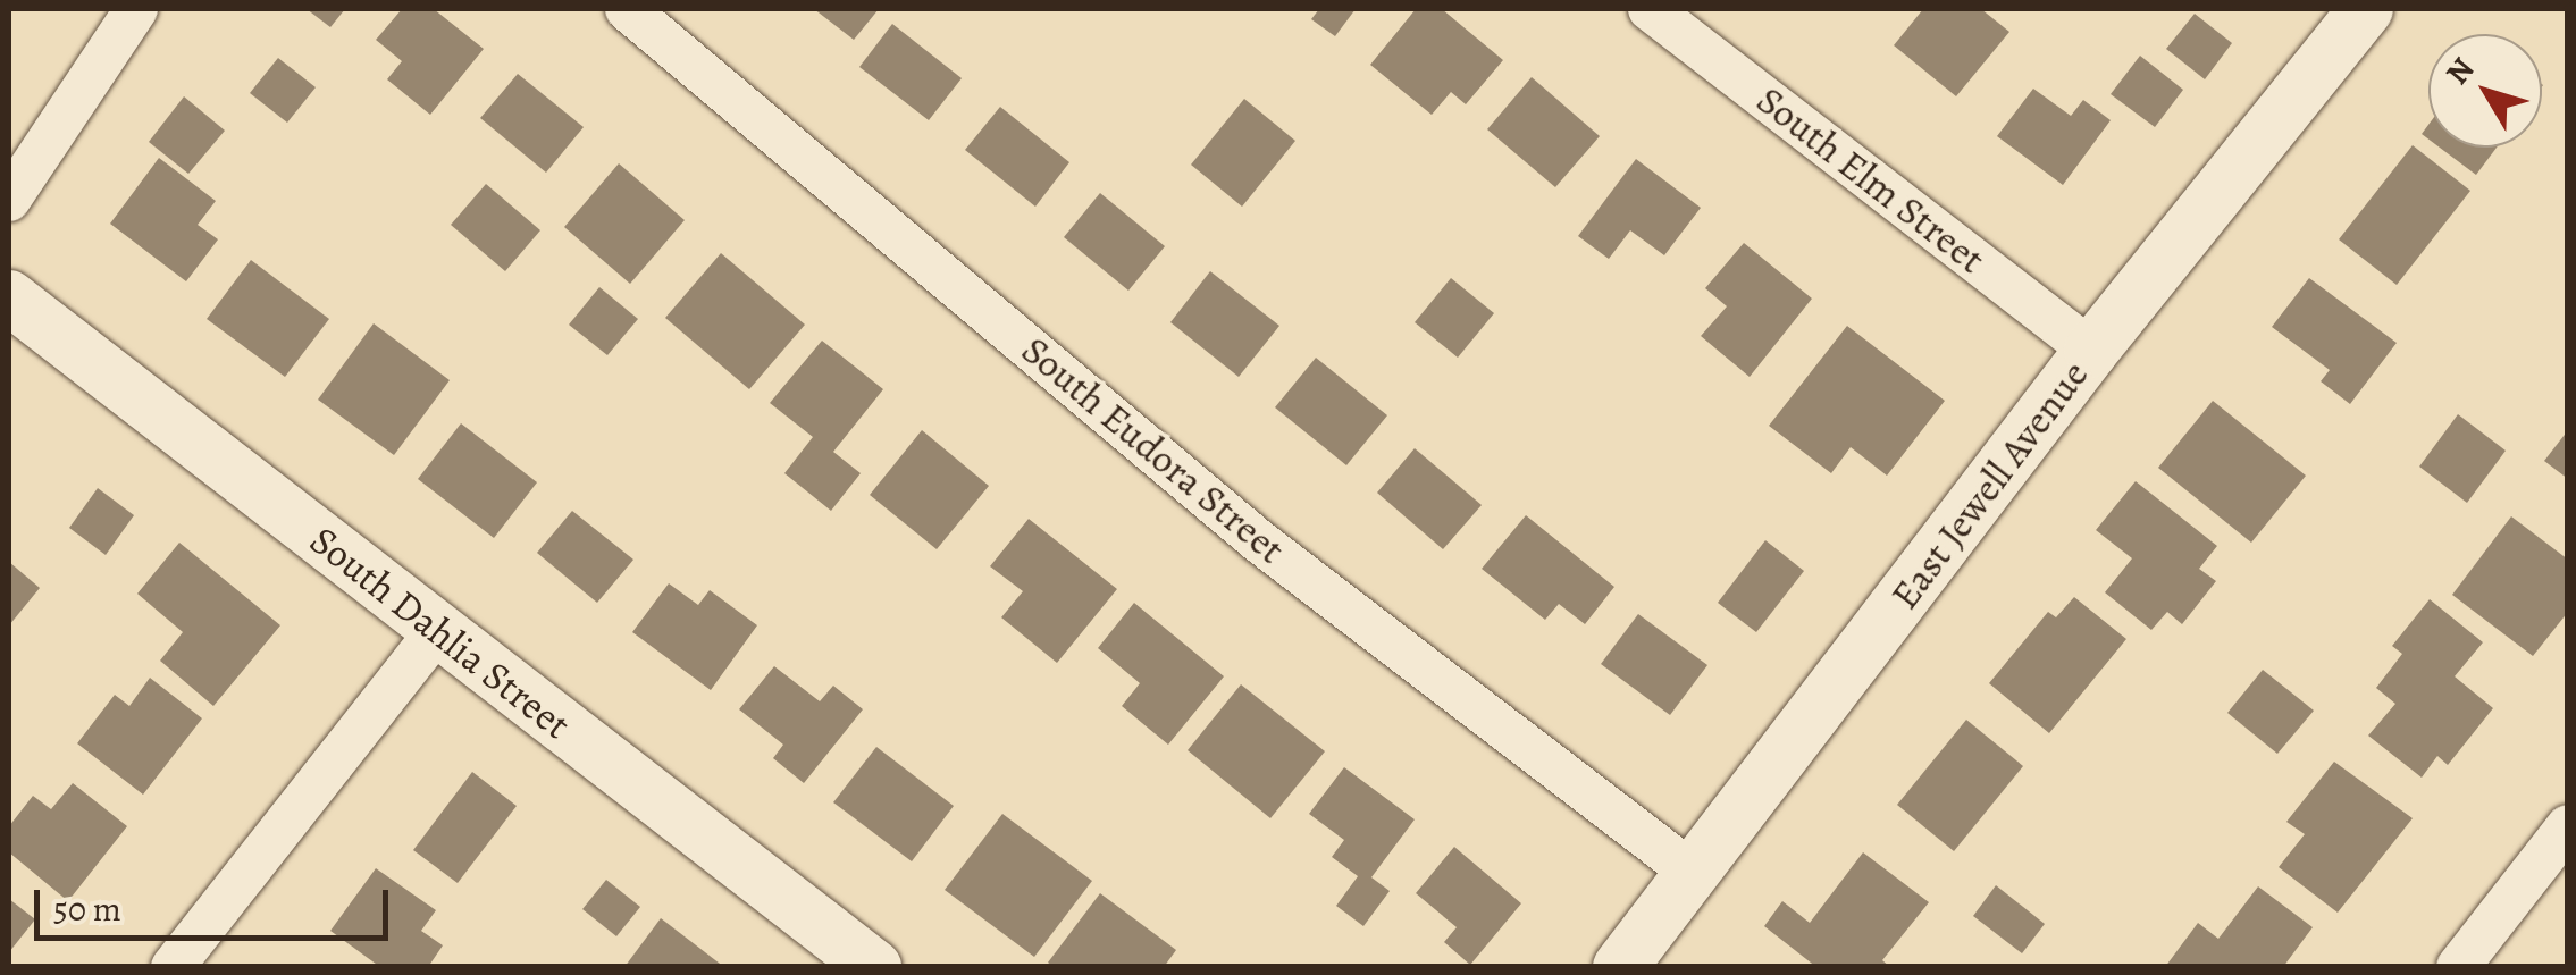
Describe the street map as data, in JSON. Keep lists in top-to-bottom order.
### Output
{
  "streets": {
    "street": [
      "South Elm Street",
      "South Eudora Street",
      "East Jewell Avenue",
      "South Dahlia Street"
    ]
  },
  "crossings": [
    ["South Elm Street", "East Jewell Avenue"],
    ["South Eudora Street", "East Jewell Avenue"]
  ],
  "scale_bar": "50 m",
  "north": "top left"
}
